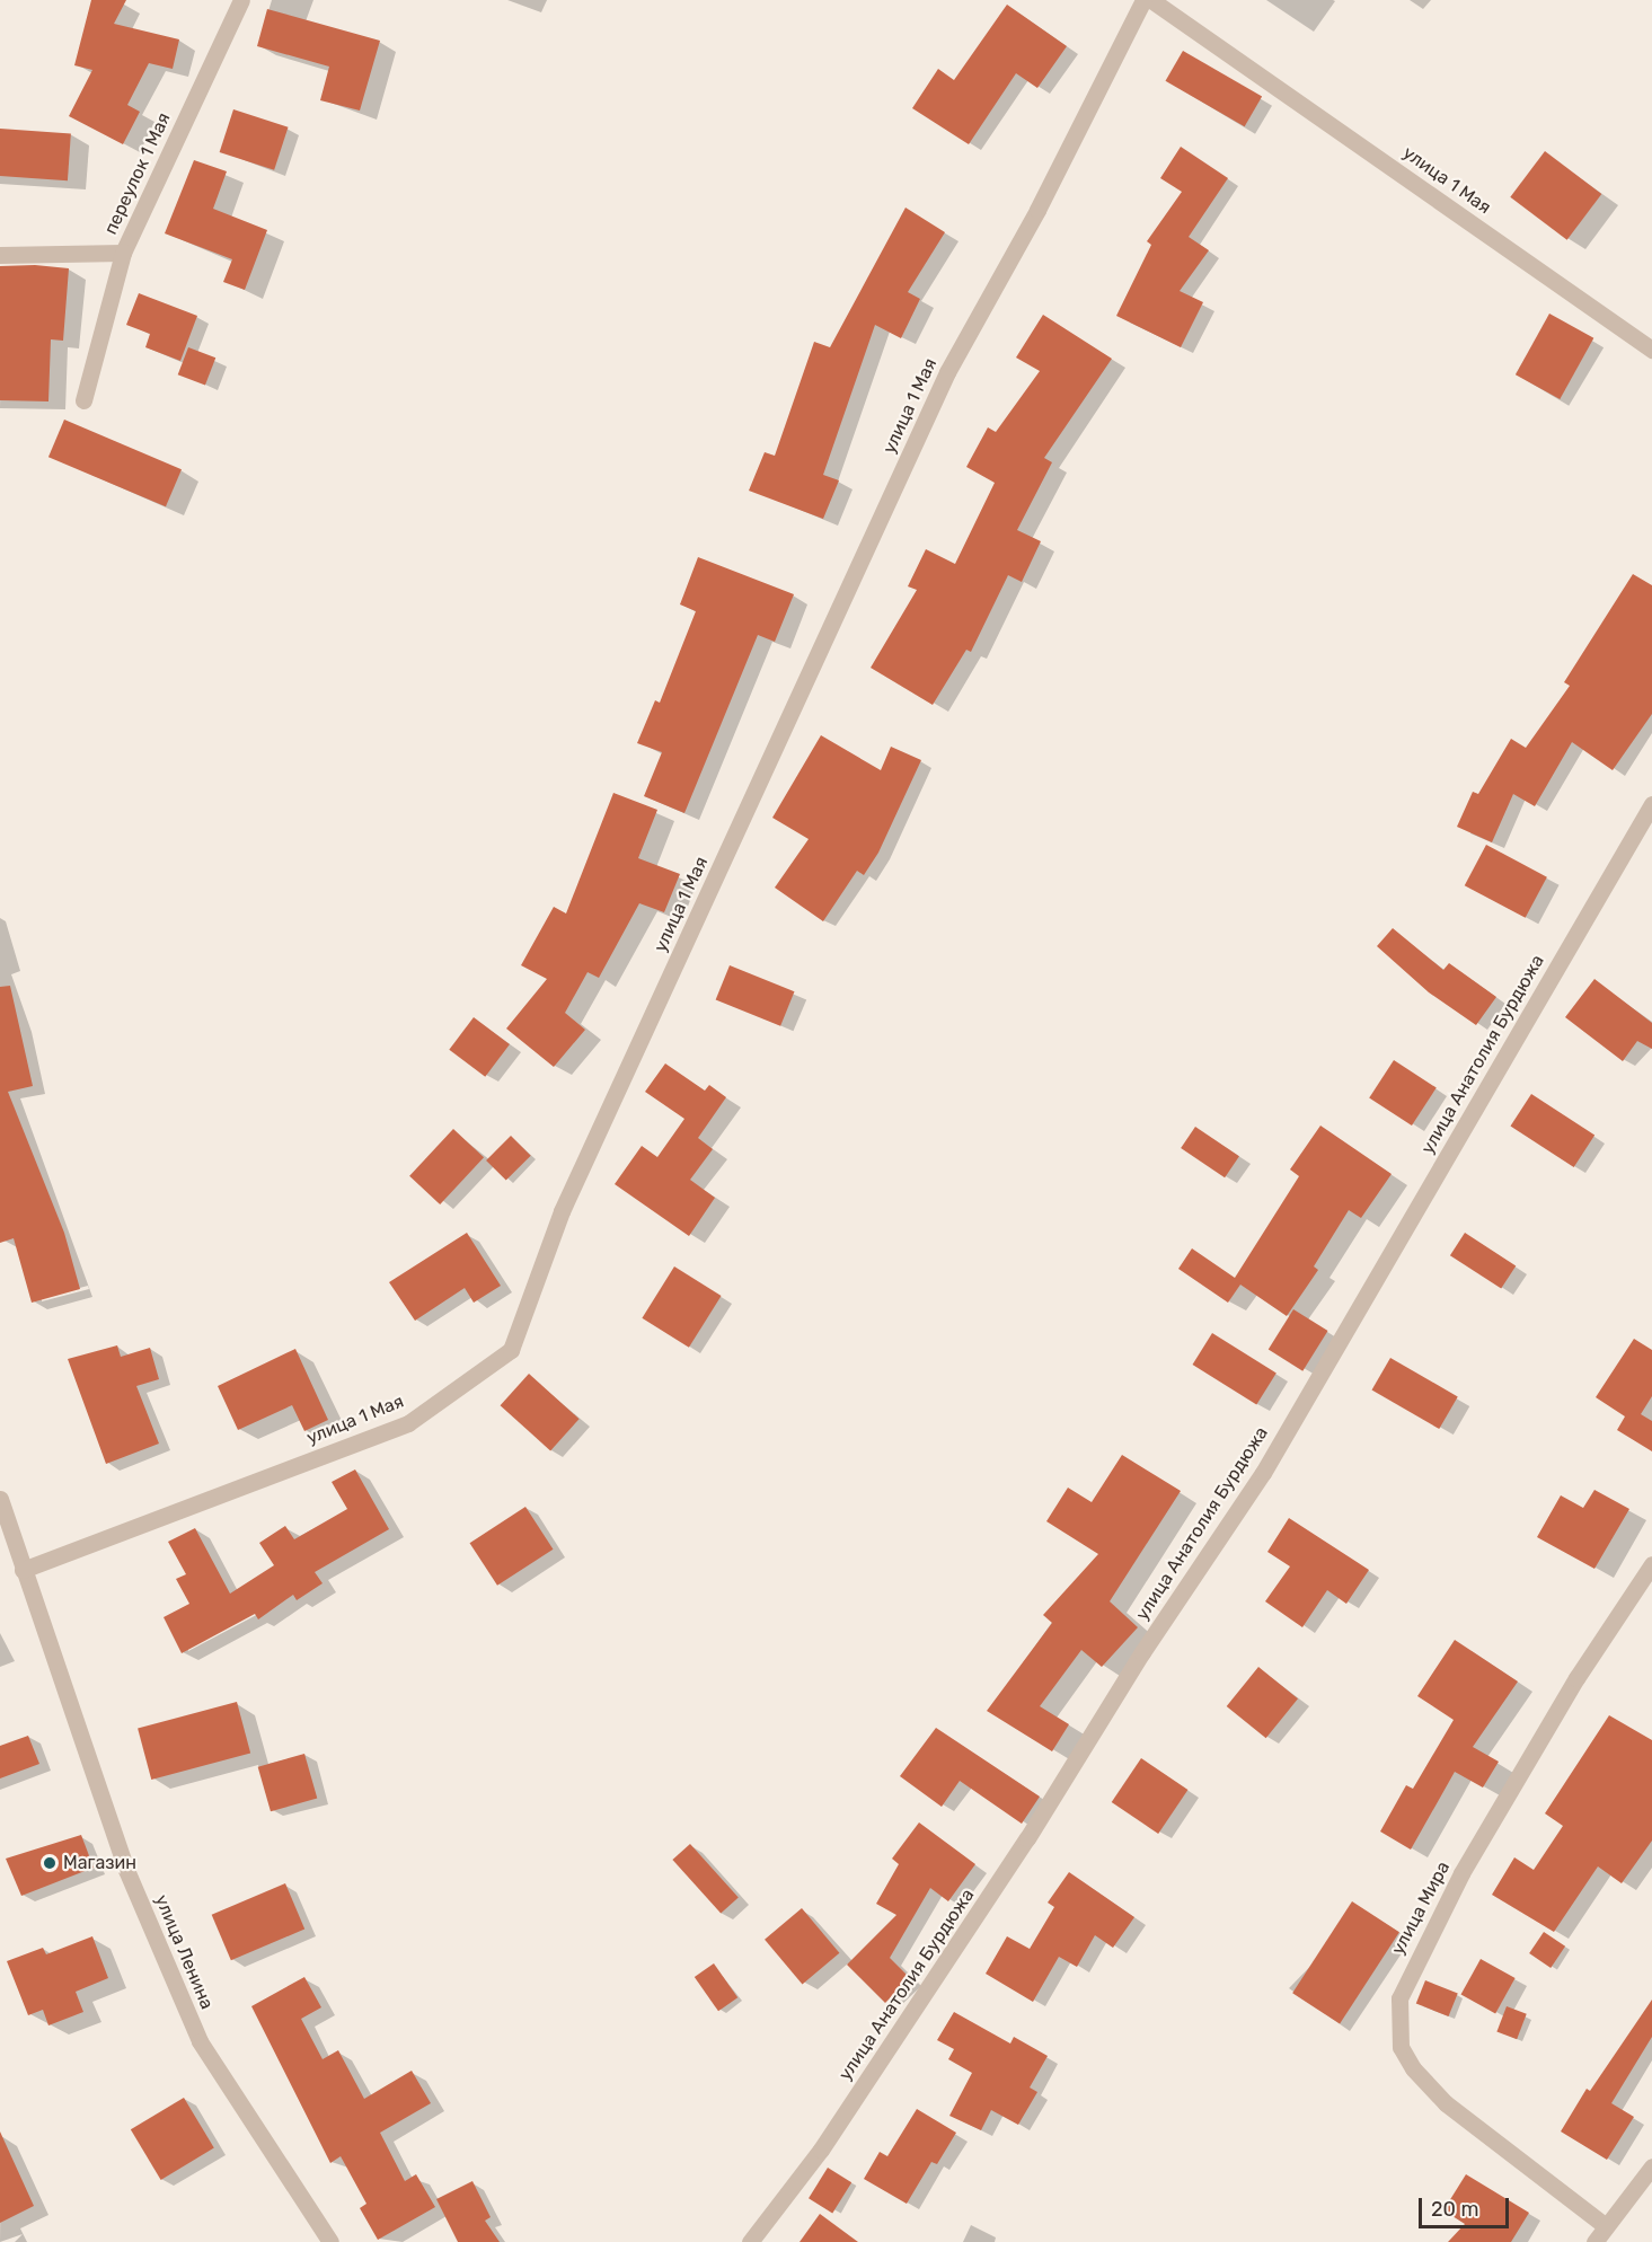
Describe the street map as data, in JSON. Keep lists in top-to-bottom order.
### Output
{
  "streets": {
    "street": [
      "переулок 1 Мая",
      "улица 1 Мая",
      "улица Анатолия Бурдюжа",
      "улица Мира",
      "улица Ленина"
    ]
  },
  "crossings": [
    ["улица 1 Мая", "улица Ленина"]
  ],
  "places": ["Магазин"],
  "scale_bar": "20 m"
}
